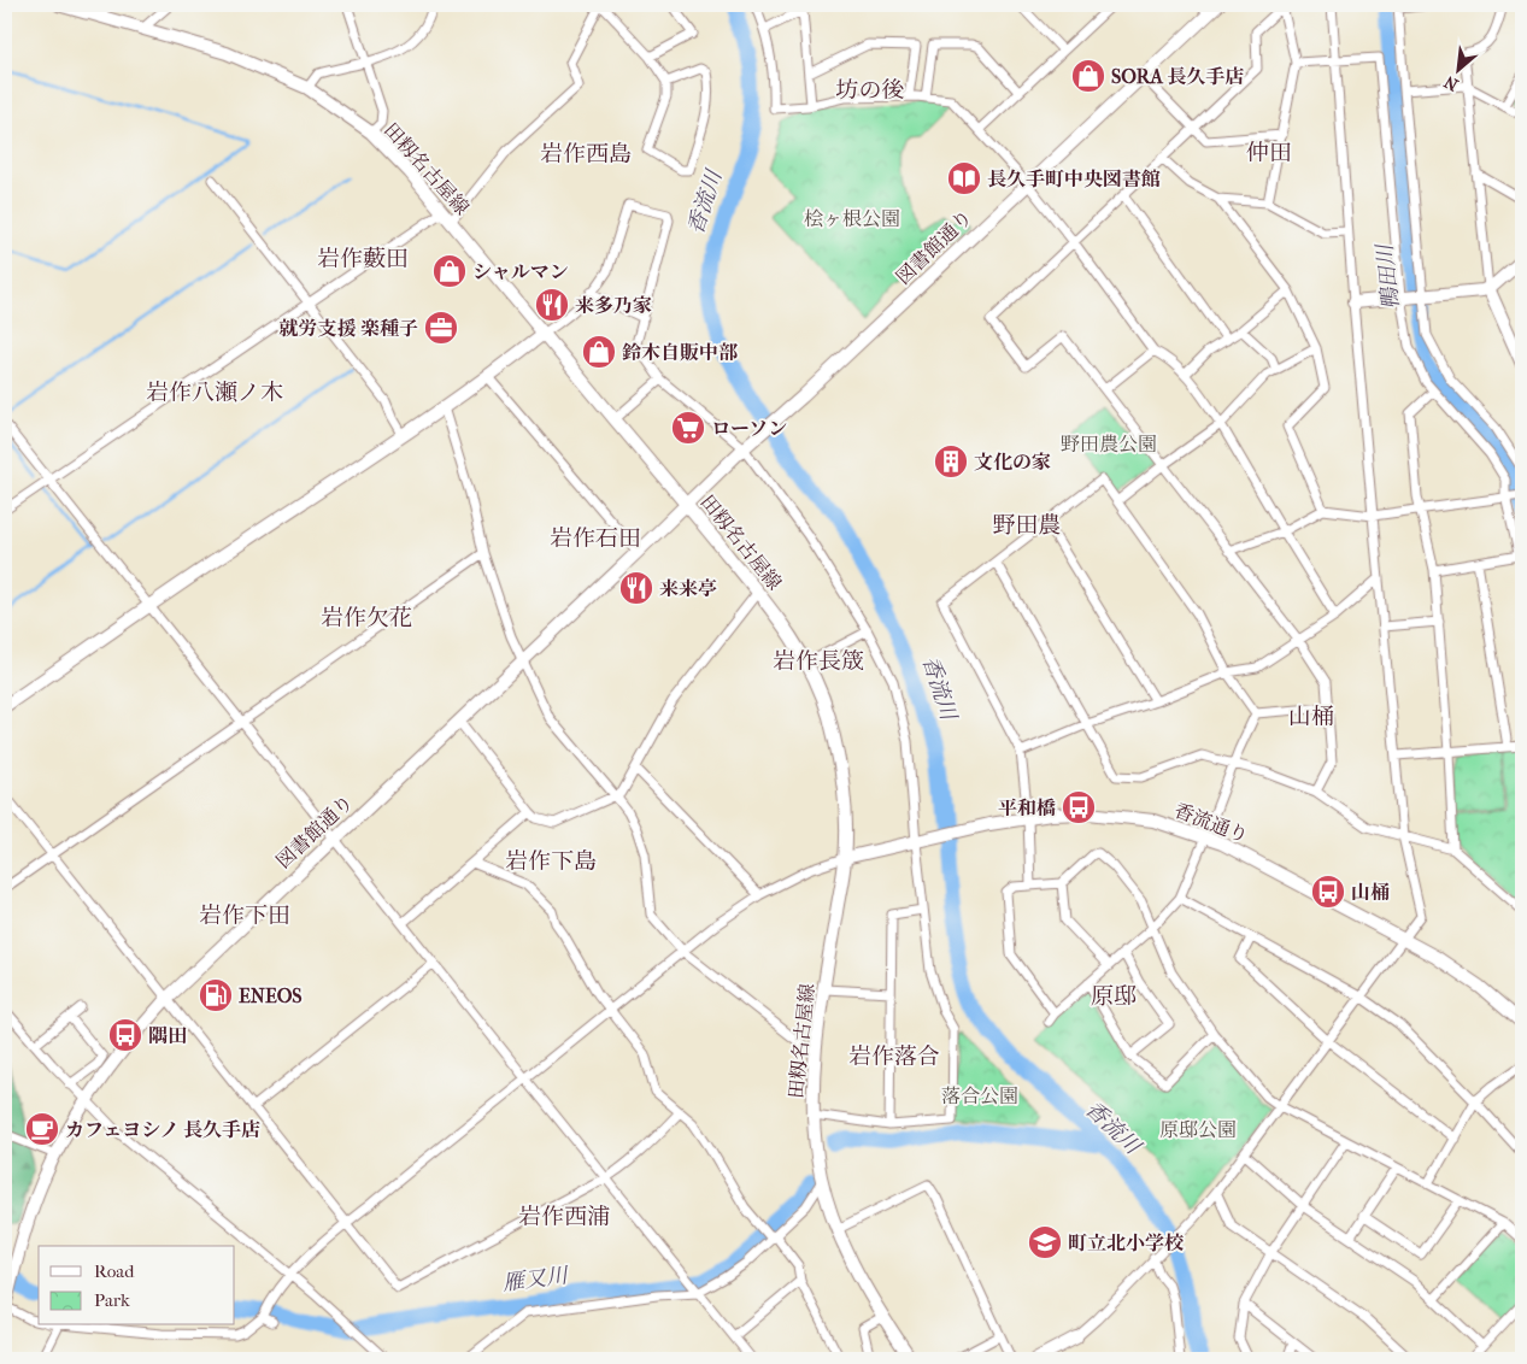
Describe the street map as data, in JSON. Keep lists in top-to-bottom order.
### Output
{
  "streets": {
    "street": ["田籾名古屋線", "図書館通り", "香流通り"]
  },
  "crossings": [
    ["田籾名古屋線", "図書館通り"],
    ["田籾名古屋線", "香流通り"]
  ],
  "districts": [
    "坊の後",
    "仲田",
    "岩作西島",
    "岩作藪田",
    "岩作八瀬ノ木",
    "野田農",
    "岩作石田",
    "岩作欠花",
    "岩作長筬",
    "山桶",
    "岩作下島",
    "岩作下田",
    "原邸",
    "岩作落合",
    "岩作西浦"
  ],
  "water": ["香流川", "鴨田川", "雁又川"],
  "parks": [
    "桧ヶ根公園",
    "野田農公園",
    "落合公園",
    "原邸公園"
  ],
  "places": {
    "shop": ["SORA 長久手店", "シャルマン", "鈴木自販中部"],
    "library": ["長久手町中央図書館"],
    "restaurant": ["来多乃家", "来来亭"],
    "office": ["就労支援 楽種子"],
    "supermarket": ["ローソン"],
    "building": ["文化の家"],
    "bus stop": ["平和橋", "山桶", "隅田"],
    "fuel station": ["ENEOS"],
    "cafe": ["カフェヨシノ 長久手店"],
    "school or university": ["町立北小学校"]
  },
  "legend": ["Road", "Park"],
  "north": "bottom left"
}
